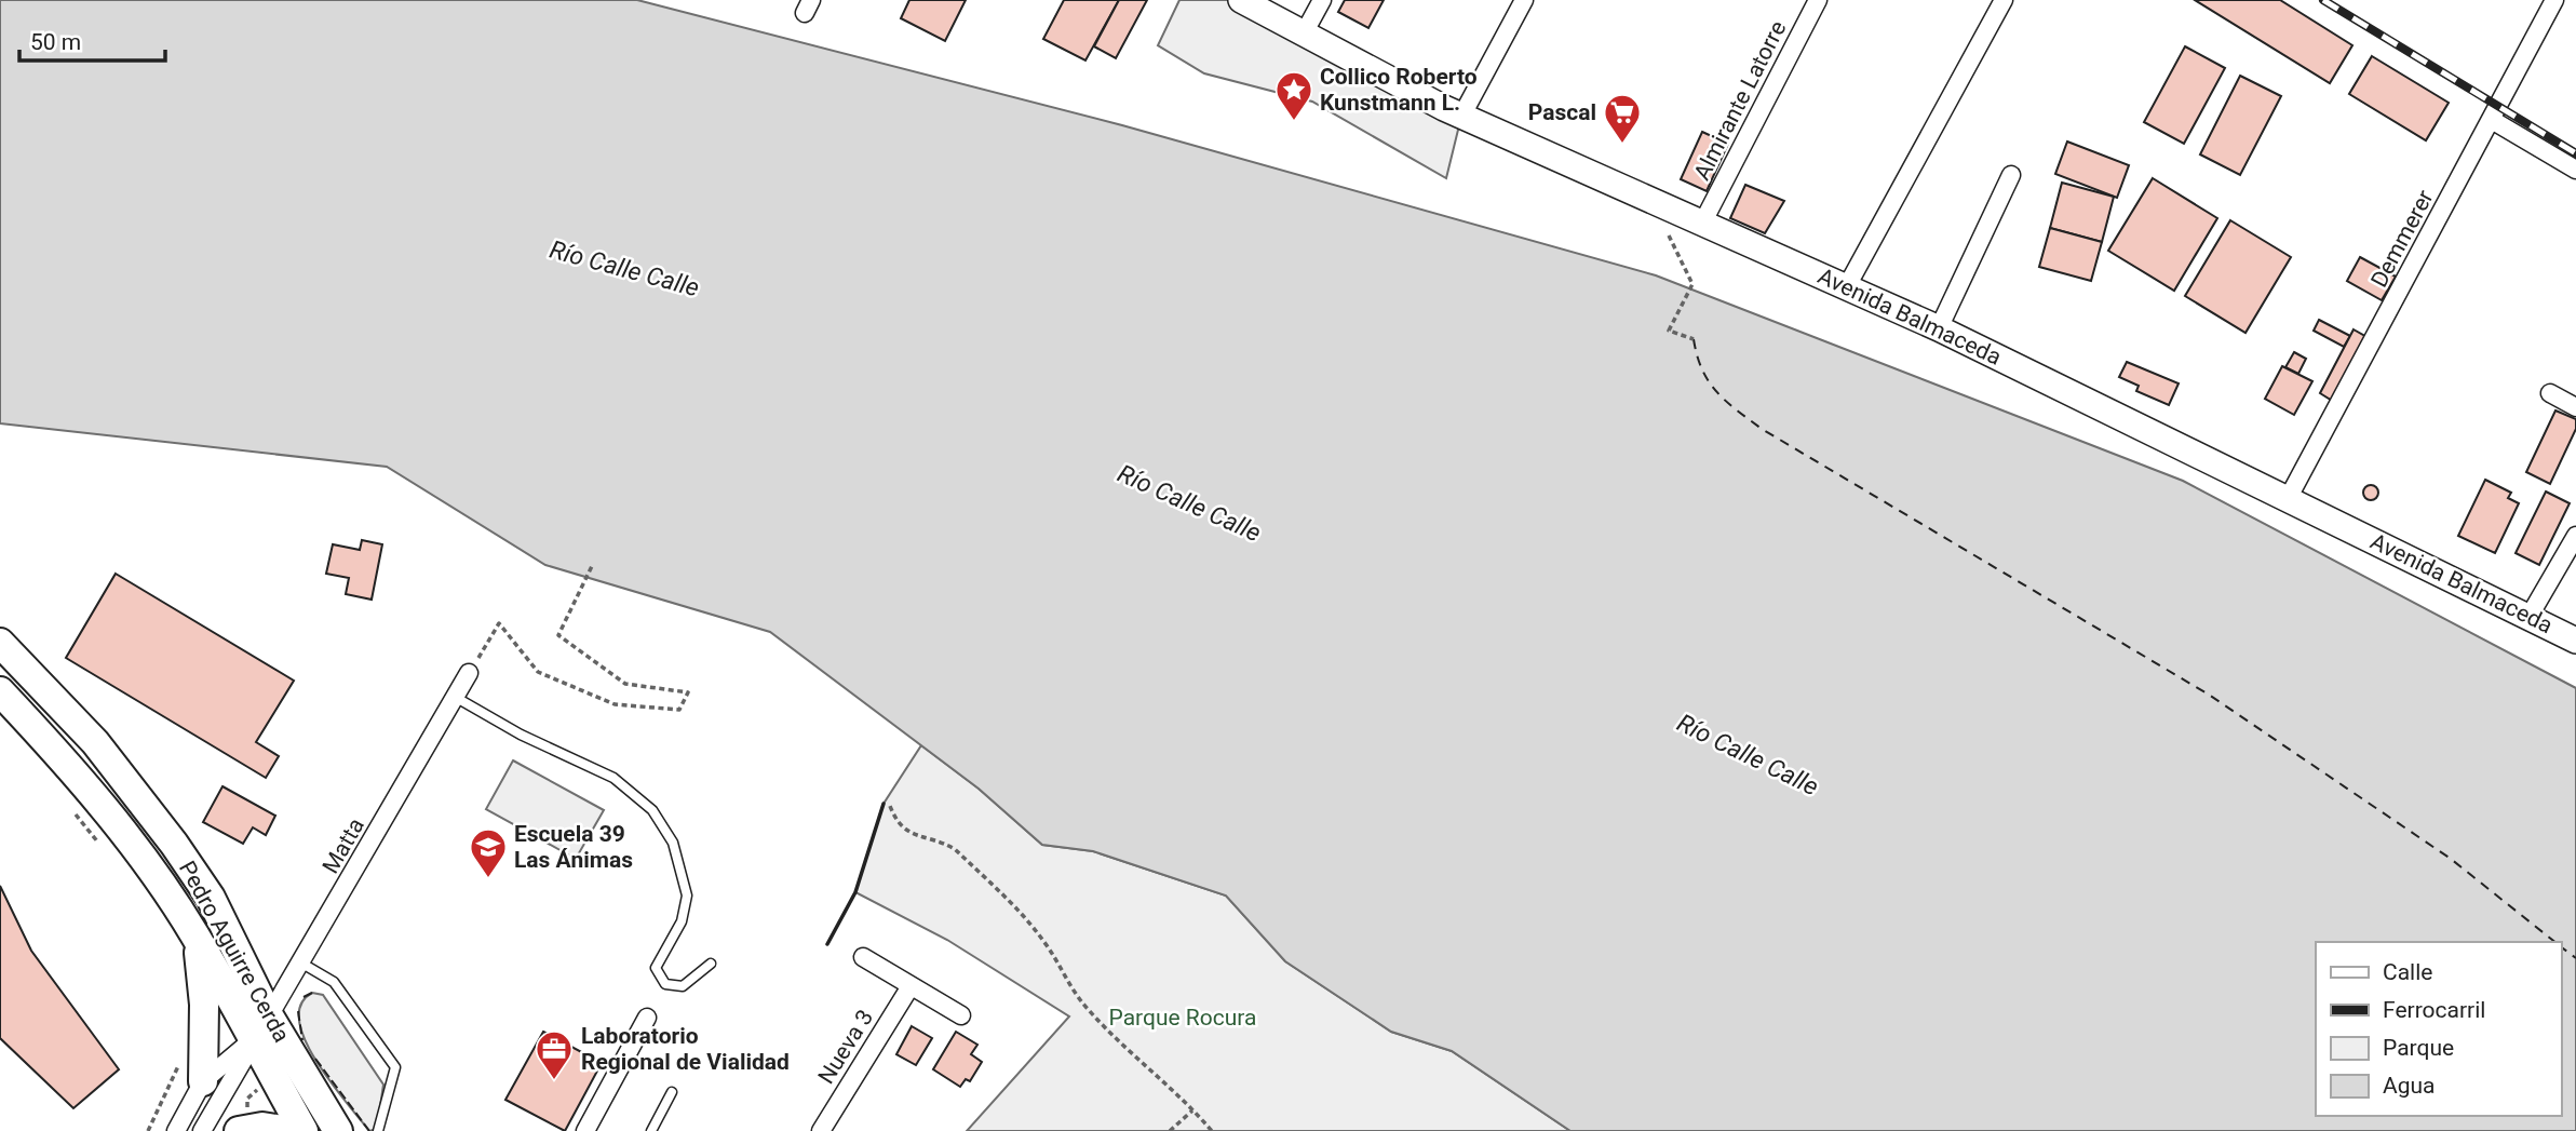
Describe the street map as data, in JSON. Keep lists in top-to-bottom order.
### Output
{
  "streets": {
    "highway": ["Pedro Aguirre Cerda"],
    "main road": ["Avenida Balmaceda"],
    "street": [
      "Almirante Latorre",
      "Demmerer",
      "Matta",
      "Nueva 3"
    ]
  },
  "crossings": [
    ["Almirante Latorre", "Avenida Balmaceda"],
    ["Demmerer", "Avenida Balmaceda"],
    ["Matta", "Pedro Aguirre Cerda"]
  ],
  "water": ["Río Calle Calle"],
  "parks": ["Parque Rocura"],
  "places": {
    "place": ["Collico Roberto Kunstmann L."],
    "supermarket": ["Pascal"],
    "school or university": ["Escuela 39 Las Ánimas"],
    "office": ["Laboratorio Regional de Vialidad"]
  },
  "legend": [
    "Calle",
    "Ferrocarril",
    "Parque",
    "Agua"
  ],
  "scale_bar": "50 m"
}
